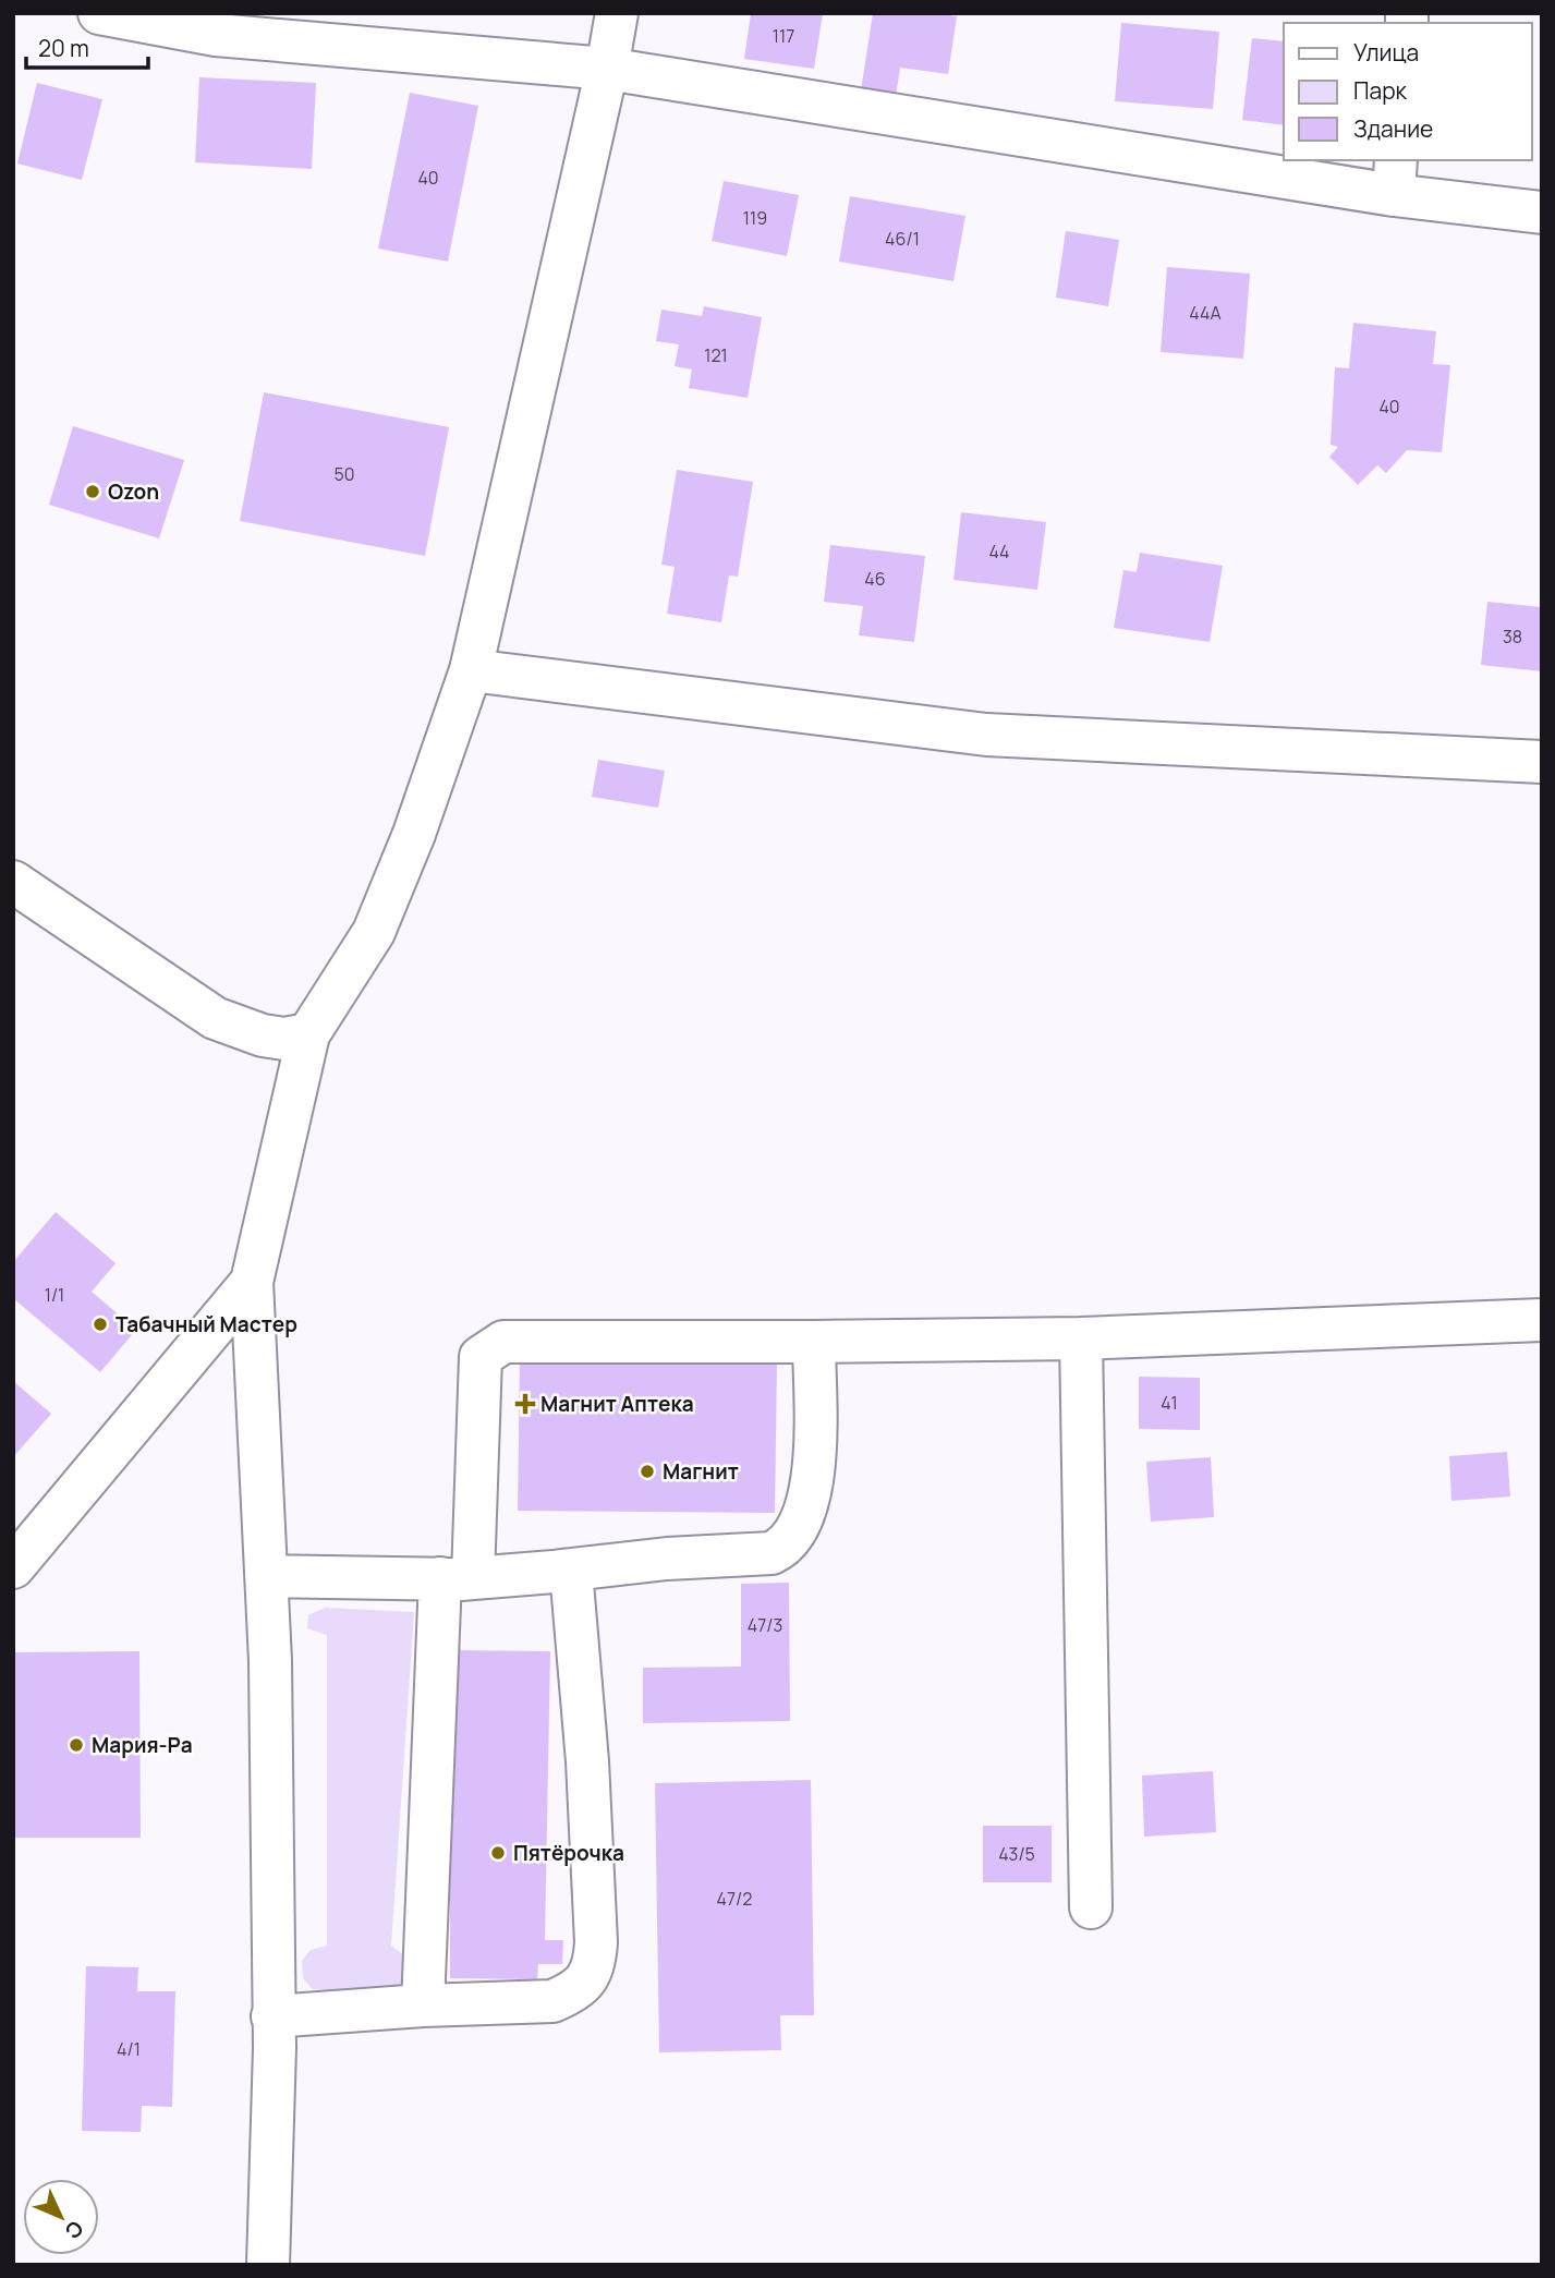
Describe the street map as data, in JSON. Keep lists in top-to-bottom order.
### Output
{
  "places": {
    "other": [
      "Ozon",
      "Табачный Мастер",
      "Магнит",
      "Мария-Ра",
      "Пятёрочка"
    ],
    "health": ["Магнит Аптека"]
  },
  "house_numbers": [
    "117",
    "40",
    "119",
    "46/1",
    "44А",
    "121",
    "40",
    "50",
    "44",
    "46",
    "38",
    "1/1",
    "41",
    "47/3",
    "43/5",
    "47/2",
    "4/1"
  ],
  "legend": ["Улица", "Парк", "Здание"],
  "scale_bar": "20 m",
  "north": "bottom right"
}
